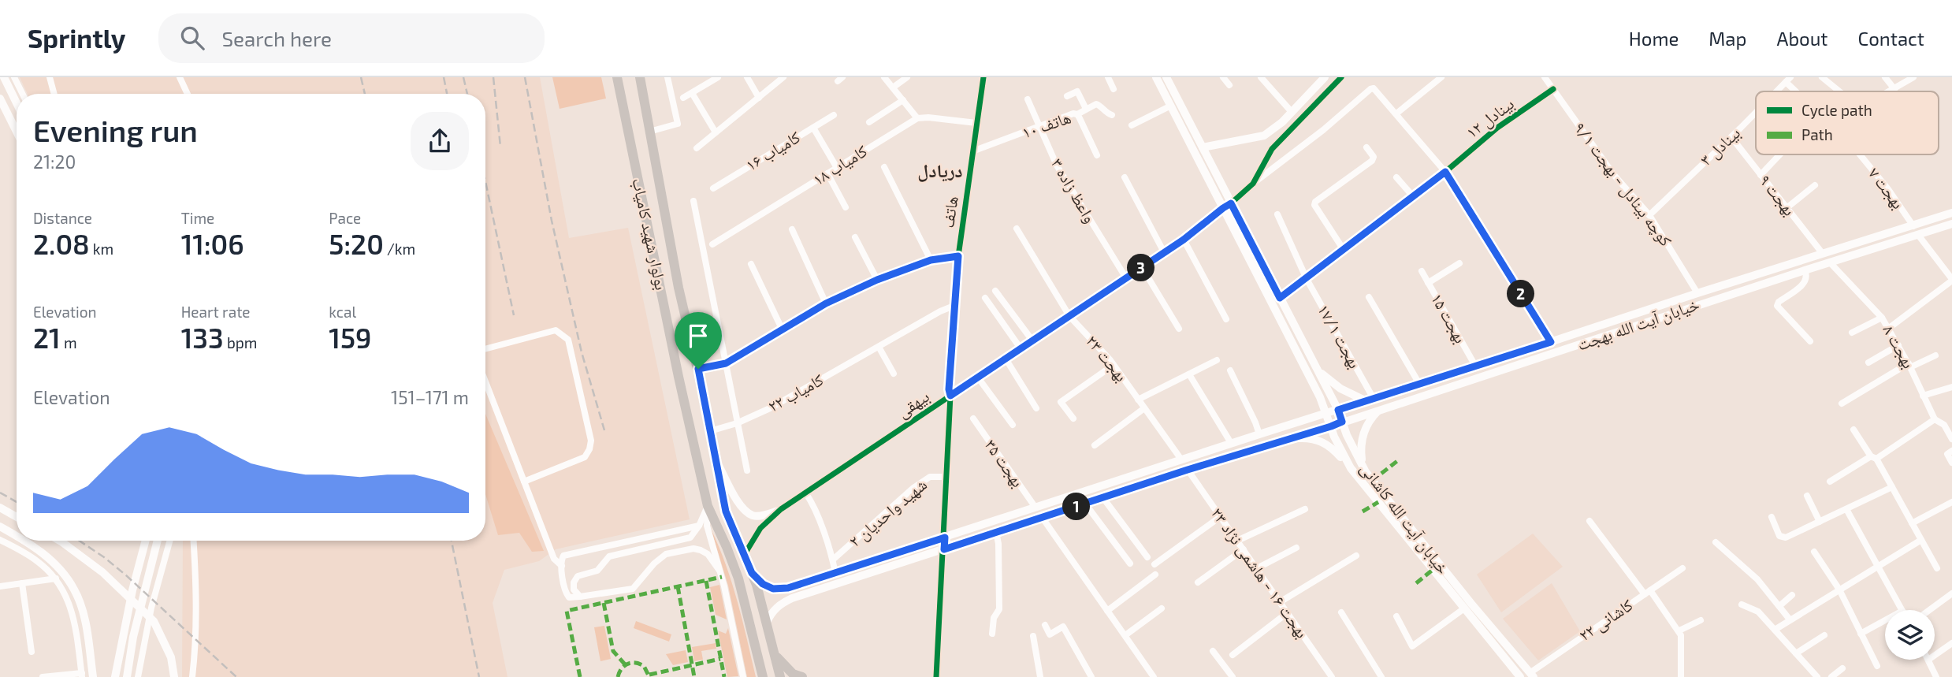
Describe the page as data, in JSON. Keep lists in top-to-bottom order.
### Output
{
  "streets": {
    "main road": ["بولوار شهید کامیاب", "خیابان آیت الله بهجت", "خیابان آیت الله کاشانی"],
    "street": [
      "بینادل ۱۲",
      "هاتف ۱۰",
      "بینادل ۳",
      "کامیاب ۱۶",
      "کامیاب ۱۸",
      "کوچه بینادل - بهجت ۹/۱",
      "بهجت ۷",
      "واعظ زاده ۳",
      "بهجت ۹",
      "هاتف",
      "بهجت ۱۵",
      "بهجت ۱۷/۱",
      "بهجت ۸",
      "بهجت ۲۳",
      "کامیاب ۲۲",
      "بیهقی",
      "بهجت ۳۵",
      "شهید واحدیان ۲",
      "بهجت ۱۶ - هاشمی نژاد ۲۳",
      "کاشانی ۲۲"
    ]
  },
  "crossings": [
    ["بینادل ۱۲", "کوچه بینادل - بهجت ۹/۱"],
    ["بینادل ۱۲", "بهجت ۱۷/۱"],
    ["بینادل ۱۲", "خیابان آیت الله کاشانی"],
    ["هاتف ۱۰", "واعظ زاده ۳"],
    ["هاتف ۱۰", "هاتف"],
    ["بینادل ۳", "کوچه بینادل - بهجت ۹/۱"],
    ["بینادل ۳", "بهجت ۷"],
    ["بینادل ۳", "بهجت ۹"],
    ["کوچه بینادل - بهجت ۹/۱", "خیابان آیت الله بهجت"],
    ["بهجت ۷", "خیابان آیت الله بهجت"],
    ["واعظ زاده ۳", "بیهقی"],
    ["بهجت ۹", "خیابان آیت الله بهجت"],
    ["هاتف", "خیابان آیت الله بهجت"],
    ["هاتف", "کامیاب ۲۲"],
    ["هاتف", "بیهقی"],
    ["هاتف", "شهید واحدیان ۲"],
    ["بولوار شهید کامیاب", "خیابان آیت الله بهجت"],
    ["بولوار شهید کامیاب", "کامیاب ۲۲"],
    ["بهجت ۱۵", "خیابان آیت الله بهجت"],
    ["خیابان آیت الله بهجت", "بهجت ۱۷/۱"],
    ["خیابان آیت الله بهجت", "بهجت ۸"],
    ["خیابان آیت الله بهجت", "بهجت ۲۳"],
    ["خیابان آیت الله بهجت", "بهجت ۳۵"],
    ["خیابان آیت الله بهجت", "خیابان آیت الله کاشانی"],
    ["خیابان آیت الله بهجت", "بهجت ۱۶ - هاشمی نژاد ۲۳"],
    ["بهجت ۲۳", "بیهقی"],
    ["بیهقی", "خیابان آیت الله کاشانی"],
    ["خیابان آیت الله کاشانی", "کاشانی ۲۲"]
  ],
  "districts": ["دریادل"],
  "legend": ["Cycle path", "Path"],
  "page": {
    "header": "Sprintly",
    "search": "Search here",
    "nav": [
      "Home",
      "Map",
      "About",
      "Contact"
    ],
    "heading": ["Evening run", "21:20"],
    "stats": [
      ["Distance", "2.08 km"],
      ["Time", "11:06"],
      ["Pace", "5:20 /km"],
      ["Elevation", "21 m"],
      ["Heart rate", "133 bpm"],
      ["kcal", "159"]
    ],
    "pins": ["3", "2", "1"],
    "chart": ["Elevation", "151–171 m"]
  }
}
